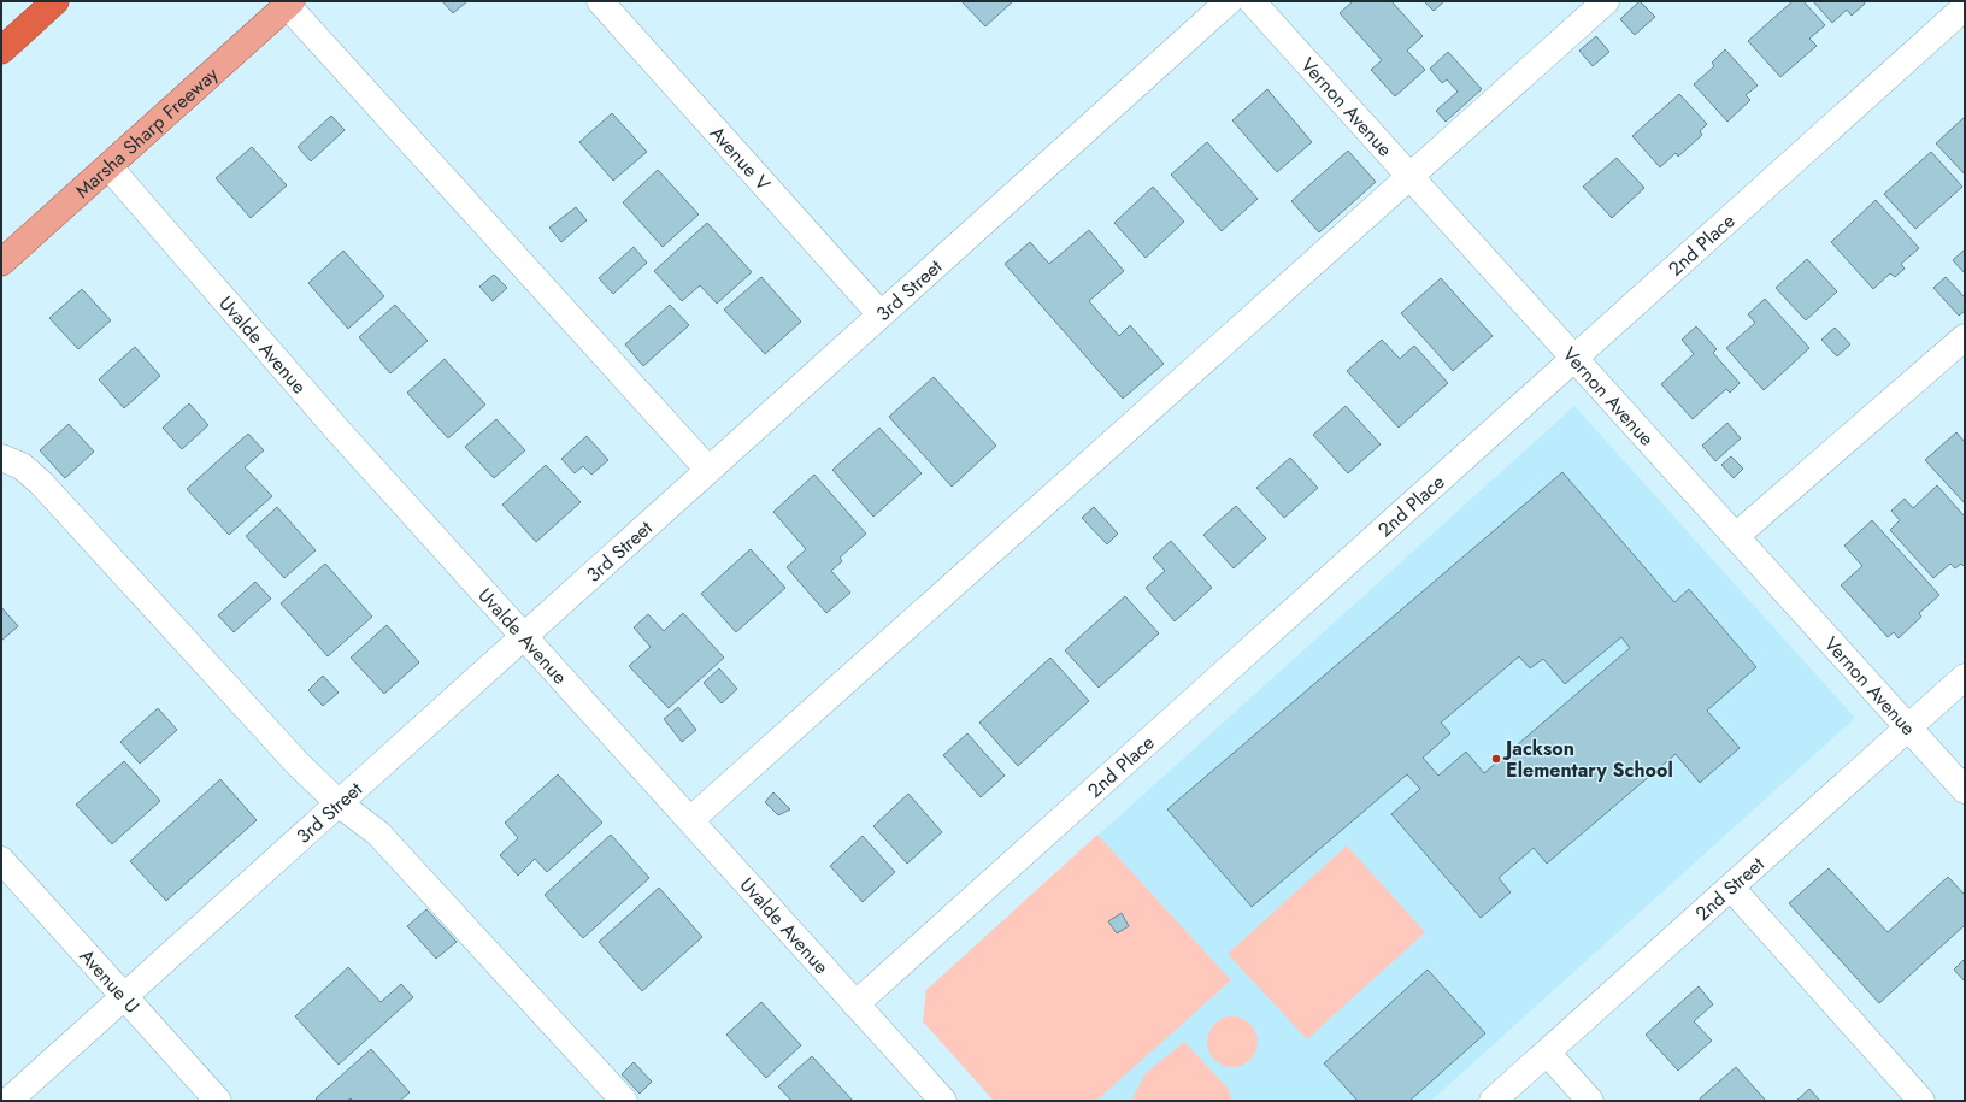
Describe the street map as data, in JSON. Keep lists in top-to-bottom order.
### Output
{
  "streets": {
    "main road": ["Marsha Sharp Freeway"],
    "street": [
      "Vernon Avenue",
      "Avenue V",
      "2nd Place",
      "3rd Street",
      "Uvalde Avenue",
      "2nd Street",
      "Avenue U"
    ]
  },
  "crossings": [
    ["Vernon Avenue", "2nd Place"],
    ["Vernon Avenue", "2nd Street"],
    ["Marsha Sharp Freeway", "Uvalde Avenue"],
    ["Avenue V", "3rd Street"],
    ["2nd Place", "Uvalde Avenue"],
    ["3rd Street", "Uvalde Avenue"],
    ["3rd Street", "Avenue U"]
  ],
  "places": ["Jackson Elementary School"]
}
